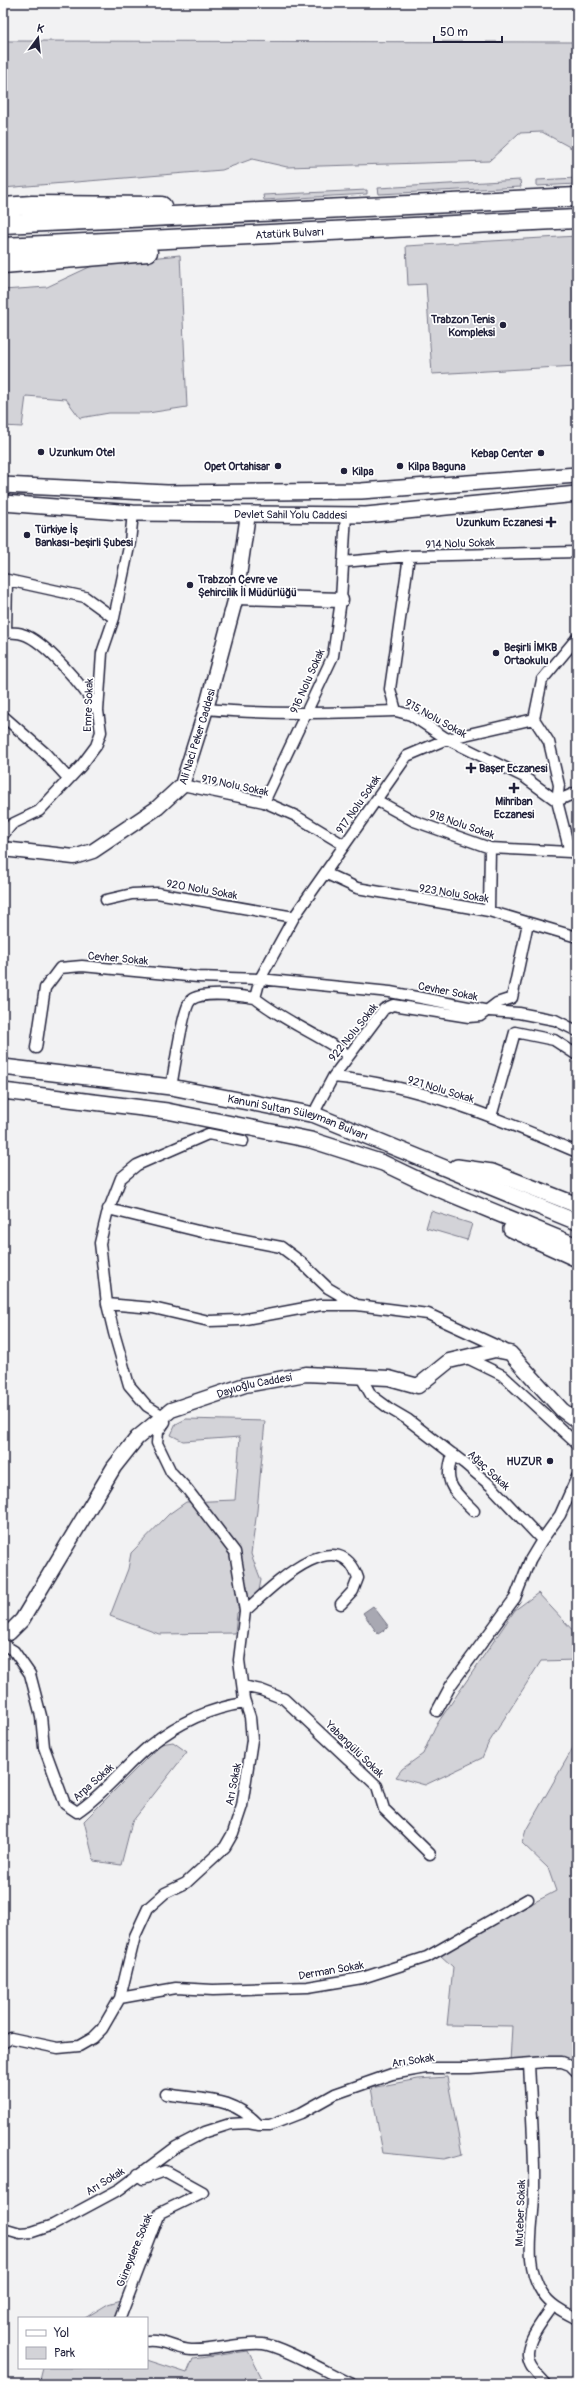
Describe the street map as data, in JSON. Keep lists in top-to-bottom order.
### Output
{
  "streets": {
    "highway": ["Atatürk Bulvarı"],
    "main road": ["Devlet Sahil Yolu Caddesi", "Kanuni Sultan Süleyman Bulvarı"],
    "street": [
      "914 Nolu Sokak",
      "916 Nolu Sokak",
      "Emre Sokak",
      "915 Nolu Sokak",
      "Ali Naci Peker Caddesi",
      "919 Nolu Sokak",
      "917 Nolu Sokak",
      "918 Nolu Sokak",
      "920 Nolu Sokak",
      "923 Nolu Sokak",
      "Cevher Sokak",
      "922 Nolu Sokak",
      "921 Nolu Sokak",
      "Dayıoğlu Caddesi",
      "Ağaç Sokak",
      "Yabangülü Sokak",
      "Arpa Sokak",
      "Arı Sokak",
      "Derman Sokak",
      "Muteber Sokak",
      "Güneydere Sokak"
    ]
  },
  "crossings": [
    ["Devlet Sahil Yolu Caddesi", "916 Nolu Sokak"],
    ["Devlet Sahil Yolu Caddesi", "Emre Sokak"],
    ["Devlet Sahil Yolu Caddesi", "Ali Naci Peker Caddesi"],
    ["914 Nolu Sokak", "916 Nolu Sokak"],
    ["914 Nolu Sokak", "915 Nolu Sokak"],
    ["916 Nolu Sokak", "919 Nolu Sokak"],
    ["915 Nolu Sokak", "917 Nolu Sokak"],
    ["Ali Naci Peker Caddesi", "919 Nolu Sokak"],
    ["919 Nolu Sokak", "917 Nolu Sokak"],
    ["917 Nolu Sokak", "918 Nolu Sokak"],
    ["917 Nolu Sokak", "920 Nolu Sokak"],
    ["917 Nolu Sokak", "923 Nolu Sokak"],
    ["917 Nolu Sokak", "Cevher Sokak"],
    ["Cevher Sokak", "922 Nolu Sokak"],
    ["922 Nolu Sokak", "921 Nolu Sokak"],
    ["Dayıoğlu Caddesi", "Ağaç Sokak"],
    ["Dayıoğlu Caddesi", "Arpa Sokak"],
    ["Dayıoğlu Caddesi", "Arı Sokak"],
    ["Yabangülü Sokak", "Arı Sokak"],
    ["Arpa Sokak", "Arı Sokak"],
    ["Arı Sokak", "Derman Sokak"],
    ["Arı Sokak", "Muteber Sokak"],
    ["Arı Sokak", "Güneydere Sokak"]
  ],
  "places": {
    "other": [
      "Trabzon Tenis Kompleksi",
      "Uzunkum Otel",
      "Kebap Center",
      "Opet Ortahisar",
      "Kilpa Baguna",
      "Kilpa",
      "Türkiye İş Bankası-beşirli Şubesi",
      "Trabzon Çevre ve Şehircilik İl Müdürlüğü",
      "Beşirli İMKB Ortaokulu",
      "HUZUR"
    ],
    "health": ["Uzunkum Eczanesi", "Başer Eczanesi", "Mihriban Eczanesi"]
  },
  "legend": ["Yol", "Park"],
  "scale_bar": "50 m",
  "north": "top"
}
